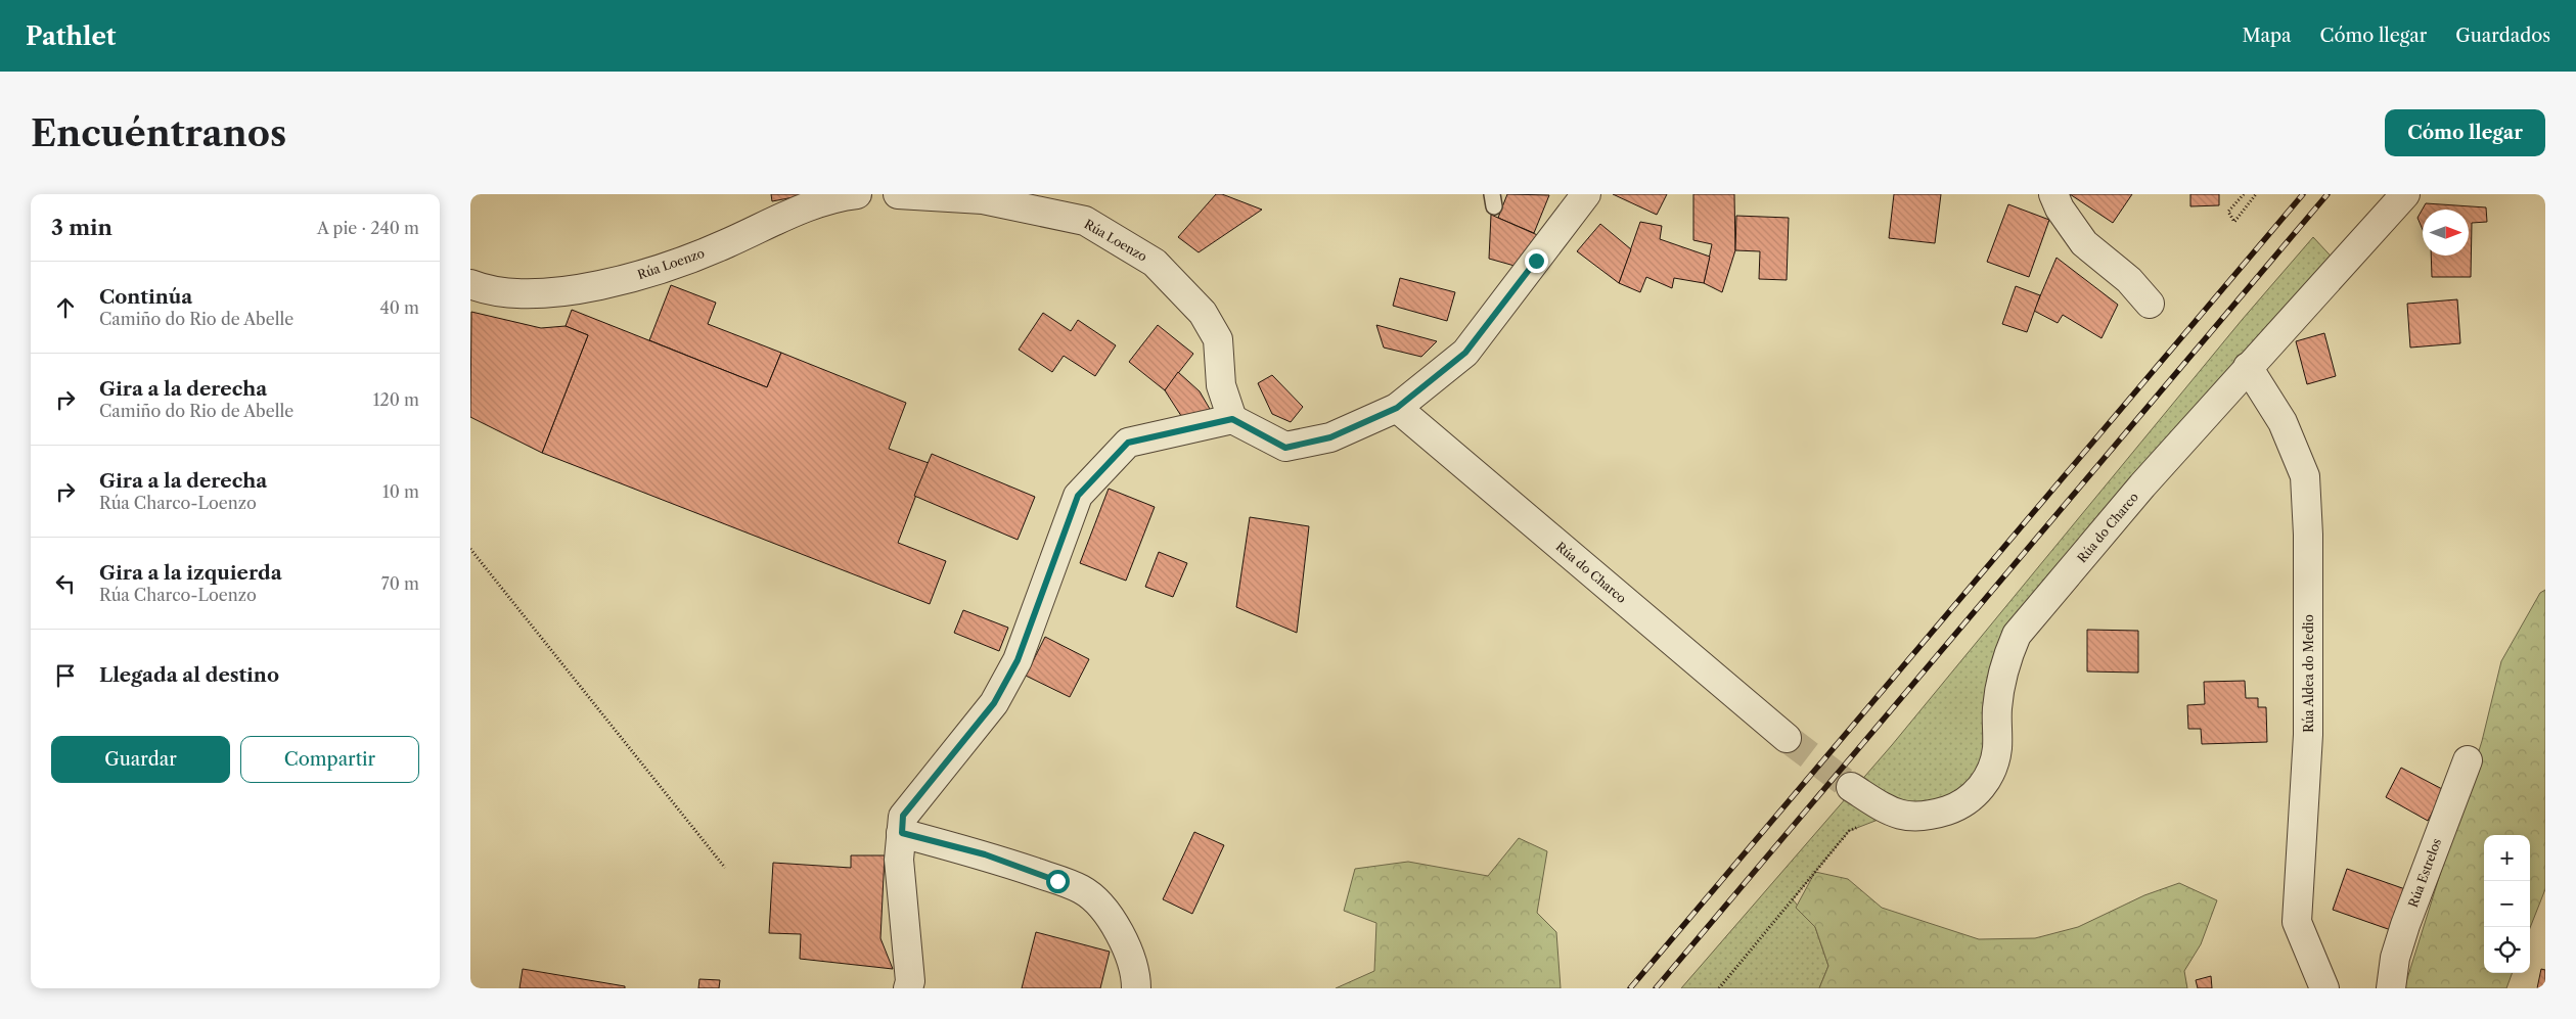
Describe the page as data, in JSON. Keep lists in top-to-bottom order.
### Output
{
  "streets": {
    "street": [
      "Rúa Loenzo",
      "Rúa do Charco",
      "Rúa Aldea do Medio",
      "Rúa Estrelos"
    ]
  },
  "crossings": [
    ["Rúa do Charco", "Rúa Aldea do Medio"]
  ],
  "north": "right",
  "page": {
    "header": "Pathlet",
    "nav": ["Mapa", "Cómo llegar", "Guardados"],
    "buttons": [
      "Cómo llegar",
      ["Guardar", "Compartir"]
    ],
    "title": "Encuéntranos",
    "heading": ["3 min", "A pie · 240 m"],
    "list": [
      ["Continúa", "Camiño do Rio de Abelle", "40 m"],
      ["Gira a la derecha", "Camiño do Rio de Abelle", "120 m"],
      ["Gira a la derecha", "Rúa Charco-Loenzo", "10 m"],
      ["Gira a la izquierda", "Rúa Charco-Loenzo", "70 m"],
      "Llegada al destino"
    ],
    "map_buttons": ["+", "−"]
  }
}
